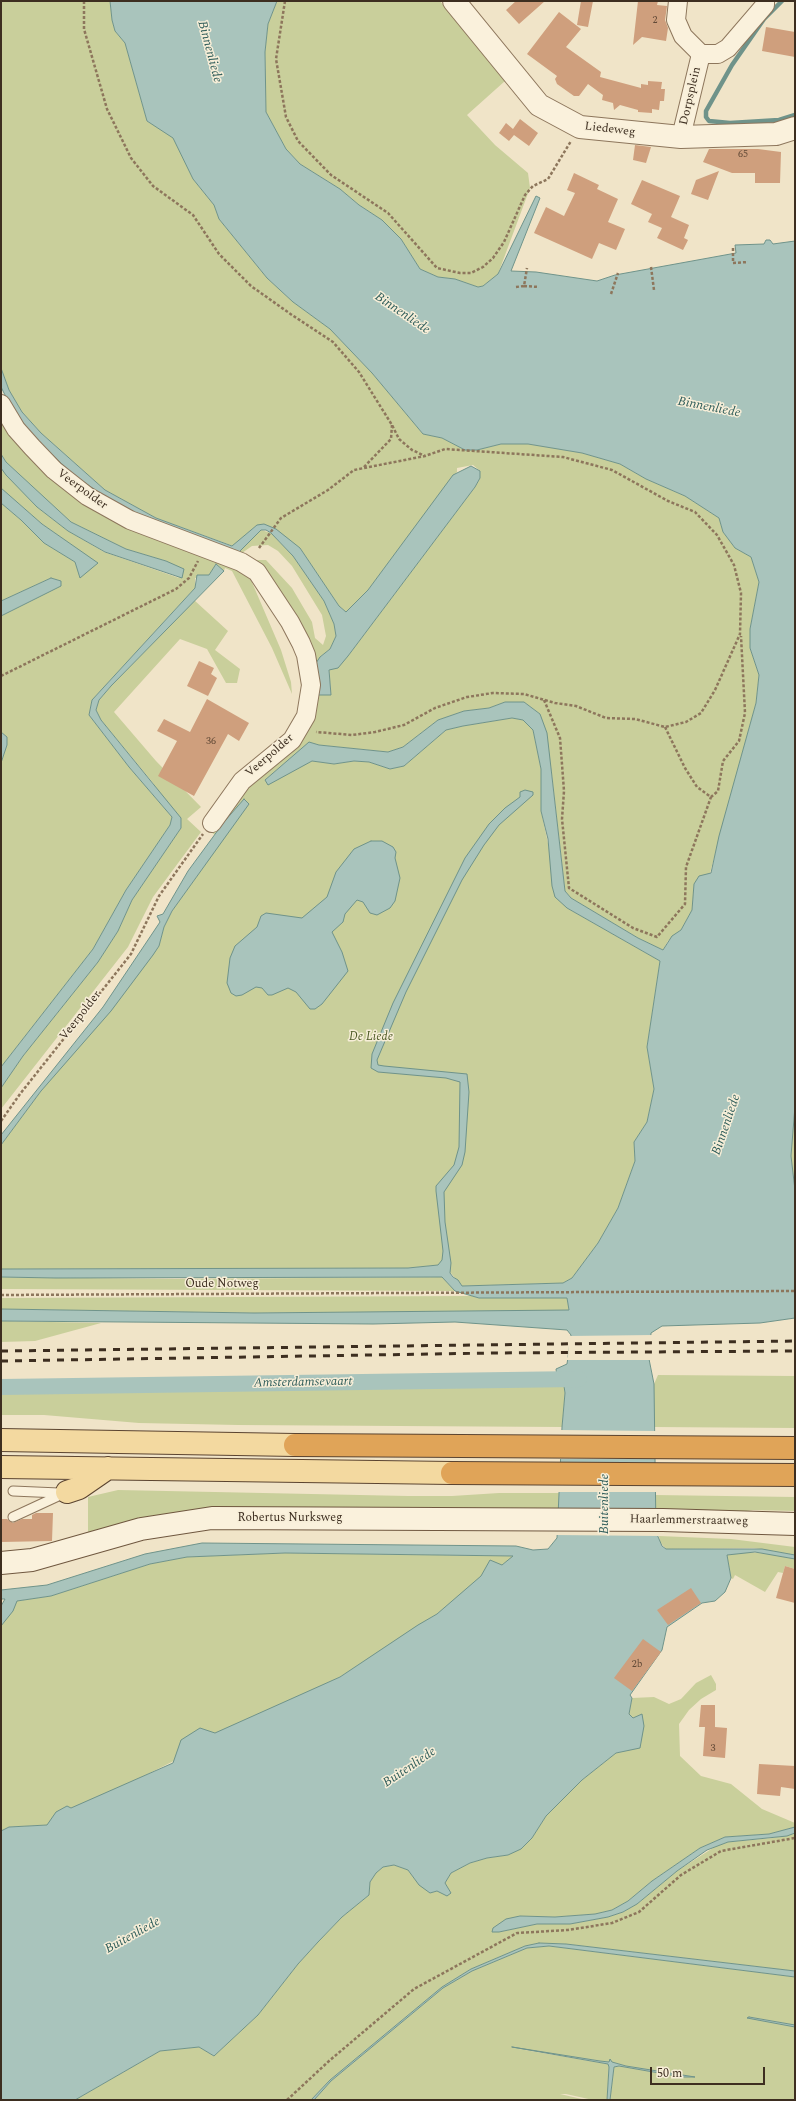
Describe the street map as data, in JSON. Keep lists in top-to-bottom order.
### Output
{
  "streets": {
    "main road": ["Liedeweg", "Robertus Nurksweg", "Haarlemmerstraatweg"],
    "street": ["Dorpsplein", "Veerpolder"],
    "path": ["Oude Notweg"]
  },
  "crossings": [
    ["Dorpsplein", "Liedeweg"],
    ["Robertus Nurksweg", "Haarlemmerstraatweg"]
  ],
  "water": ["Binnenliede", "Amsterdamsevaart", "Buitenliede"],
  "parks": ["De Liede"],
  "house_numbers": [
    "2",
    "65",
    "36",
    "2b",
    "3"
  ],
  "scale_bar": "50 m"
}
